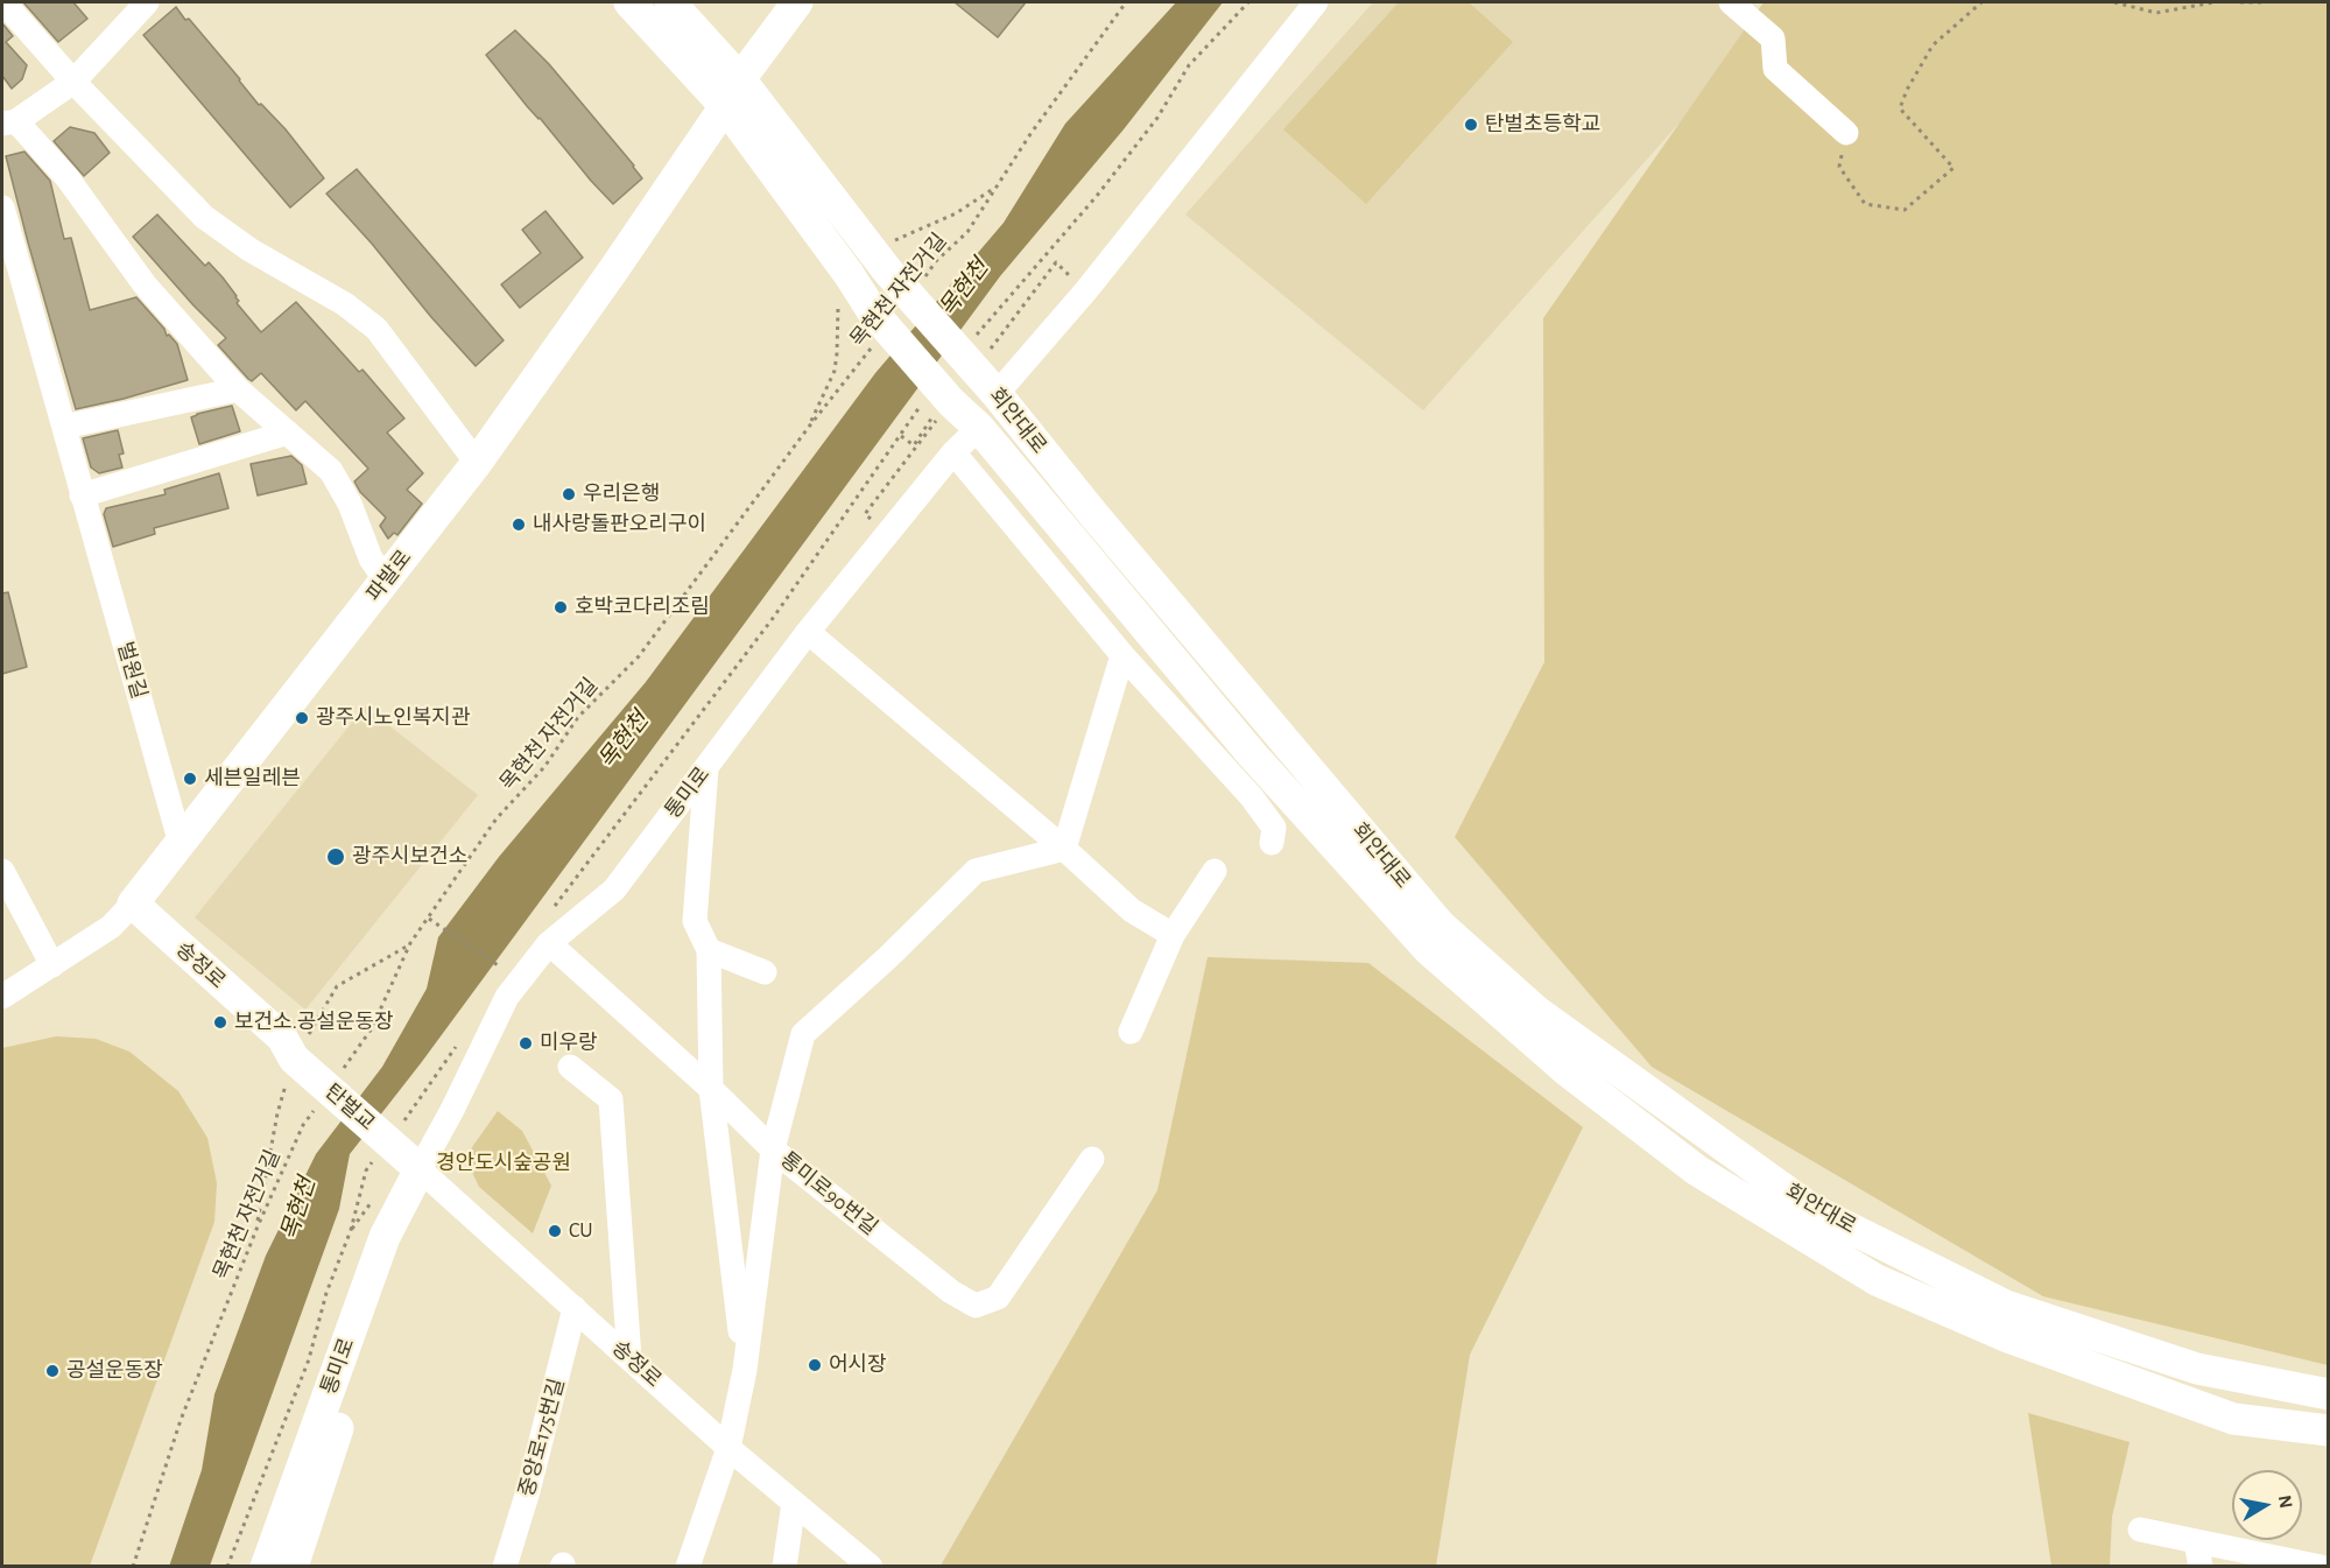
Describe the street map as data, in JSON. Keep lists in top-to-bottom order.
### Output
{
  "streets": {
    "main road": [
      "회안대로",
      "파발로",
      "통미로",
      "송정로",
      "탄벌교"
    ],
    "street": ["벌원길", "통미로90번길", "중앙로175번길"],
    "path": ["목현천 자전거길"]
  },
  "crossings": [
    ["목현천 자전거길", "회안대로"],
    ["회안대로", "파발로"],
    ["회안대로", "통미로"],
    ["파발로", "벌원길"],
    ["파발로", "송정로"],
    ["통미로", "송정로"],
    ["통미로", "탄벌교"],
    ["통미로", "통미로90번길"],
    ["송정로", "탄벌교"],
    ["송정로", "중앙로175번길"]
  ],
  "water": ["목현천"],
  "parks": ["경안도시숲공원"],
  "places": [
    "탄벌초등학교",
    "우리은행",
    "내사랑돌판오리구이",
    "호박코다리조림",
    "광주시노인복지관",
    "세븐일레븐",
    "광주시보건소",
    "보건소.공설운동장",
    "미우랑",
    "CU",
    "어시장",
    "공설운동장"
  ],
  "north": "right"
}
